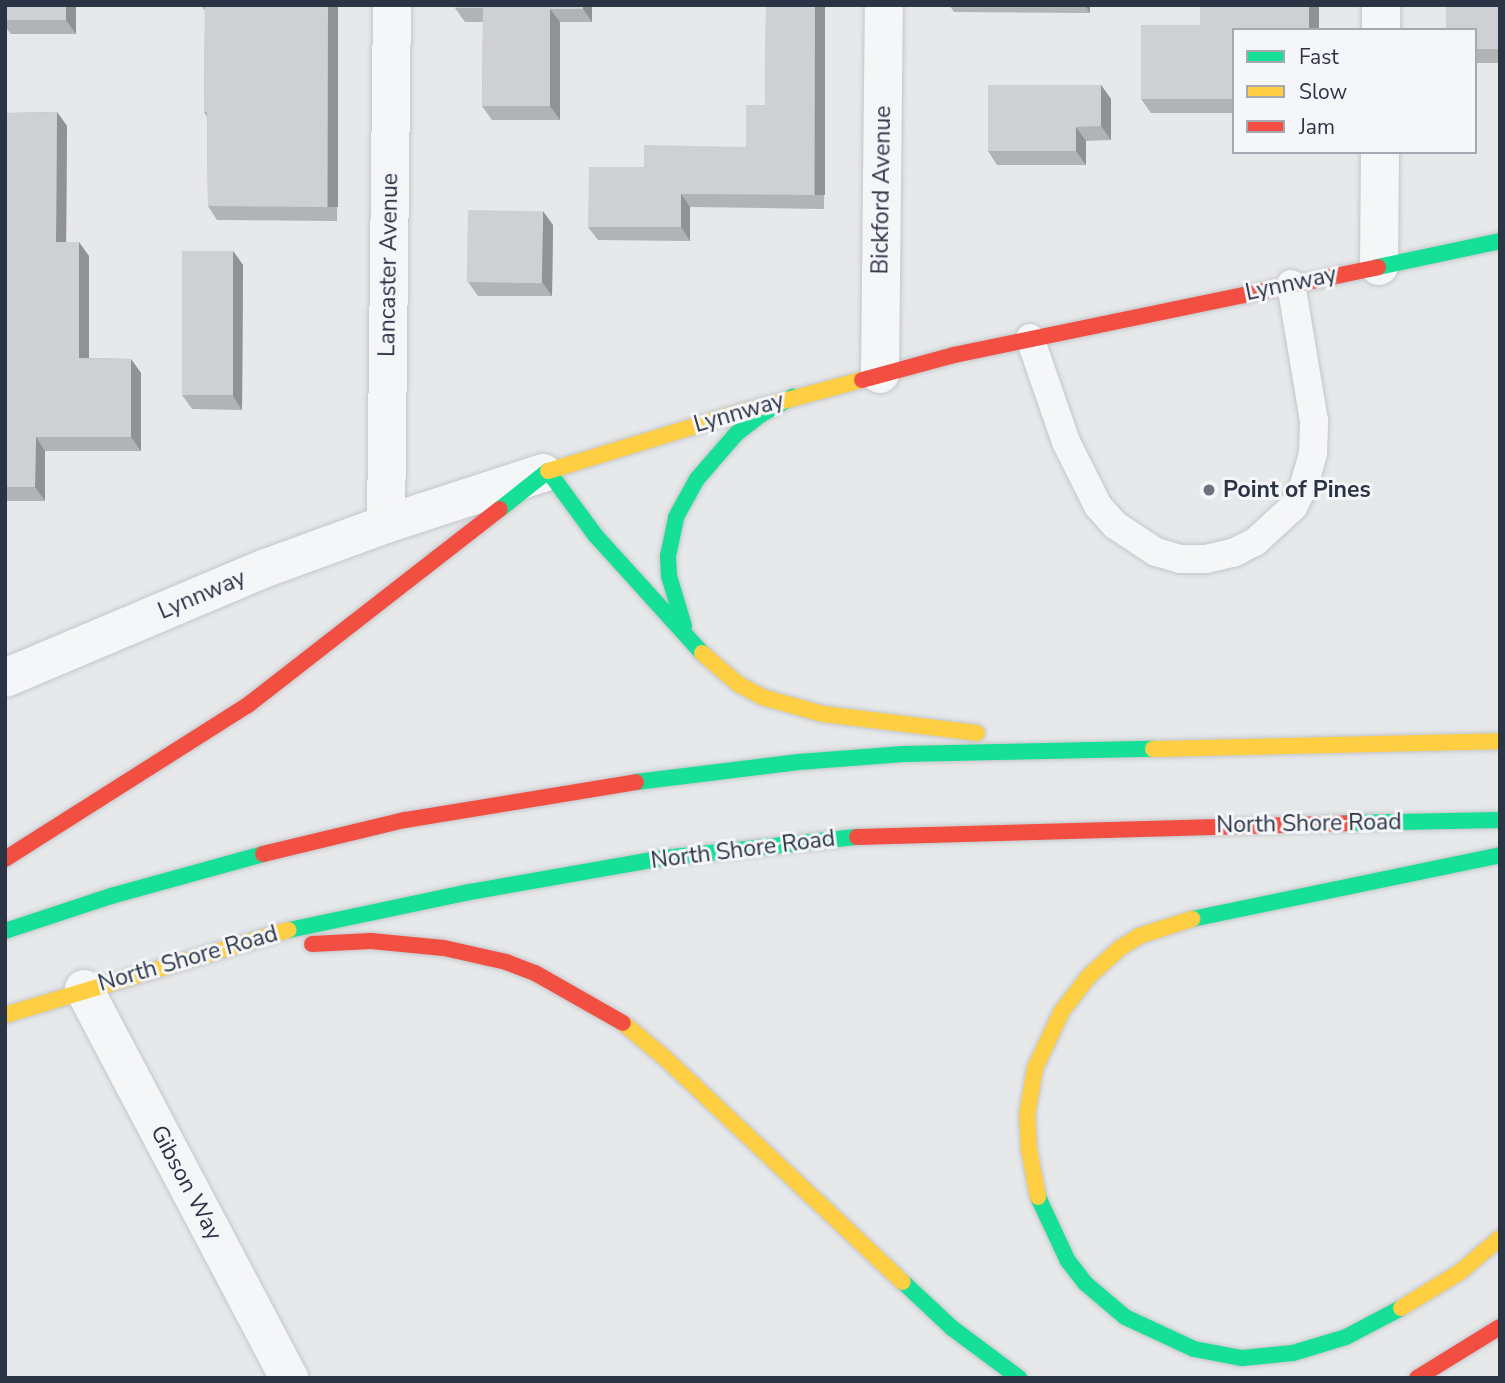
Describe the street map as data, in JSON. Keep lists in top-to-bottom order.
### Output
{
  "streets": {
    "main road": ["Lynnway", "North Shore Road"],
    "street": ["Bickford Avenue", "Lancaster Avenue", "Gibson Way"]
  },
  "crossings": [
    ["Bickford Avenue", "Lynnway"],
    ["Lancaster Avenue", "Lynnway"],
    ["North Shore Road", "Gibson Way"]
  ],
  "places": ["Point of Pines"],
  "legend": ["Fast", "Slow", "Jam"]
}
